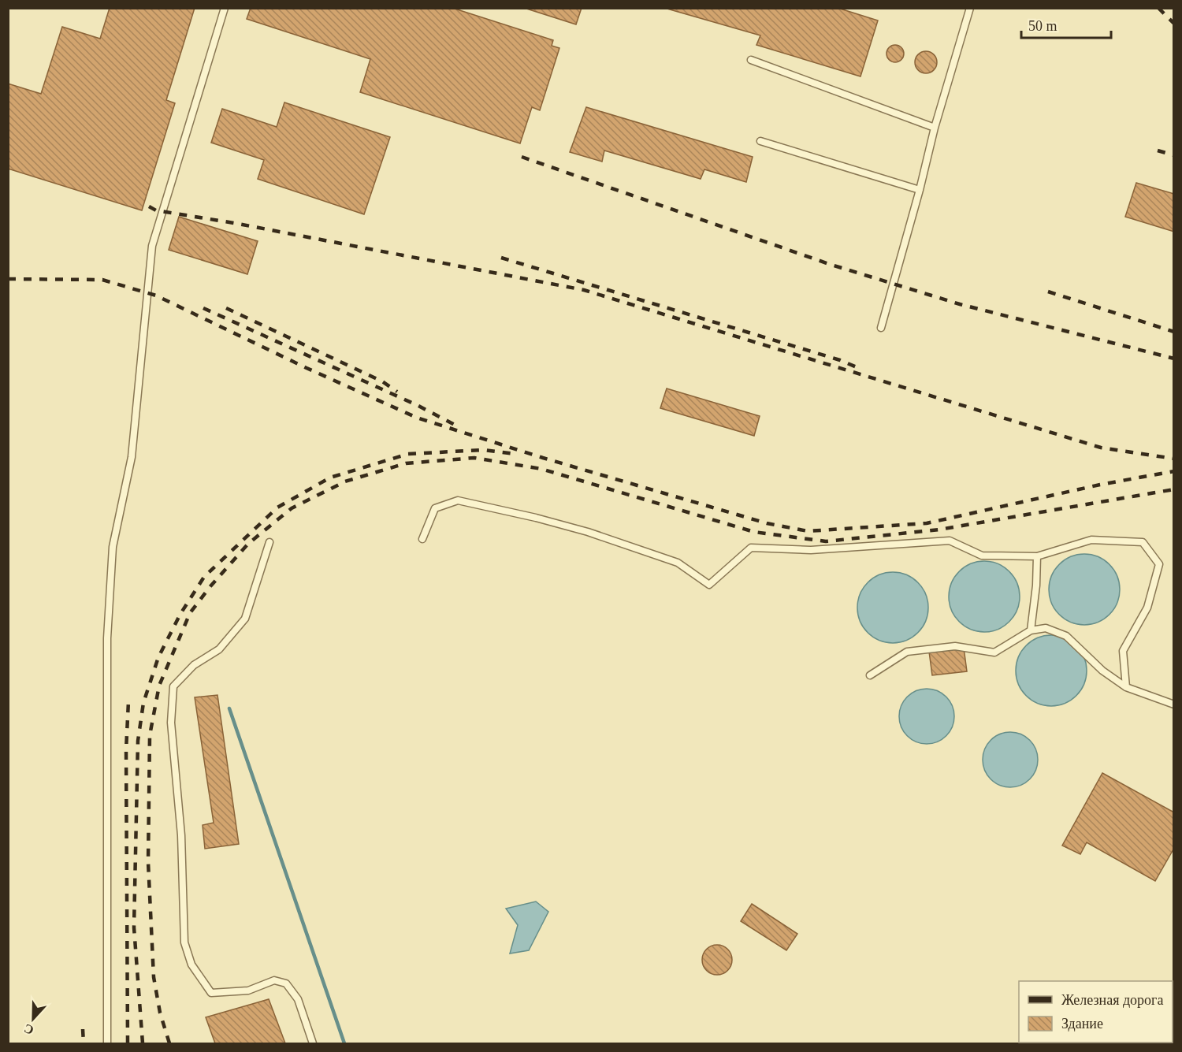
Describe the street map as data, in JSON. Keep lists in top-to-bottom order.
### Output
{
  "legend": ["Железная дорога", "Здание"],
  "scale_bar": "50 m",
  "north": "bottom"
}
